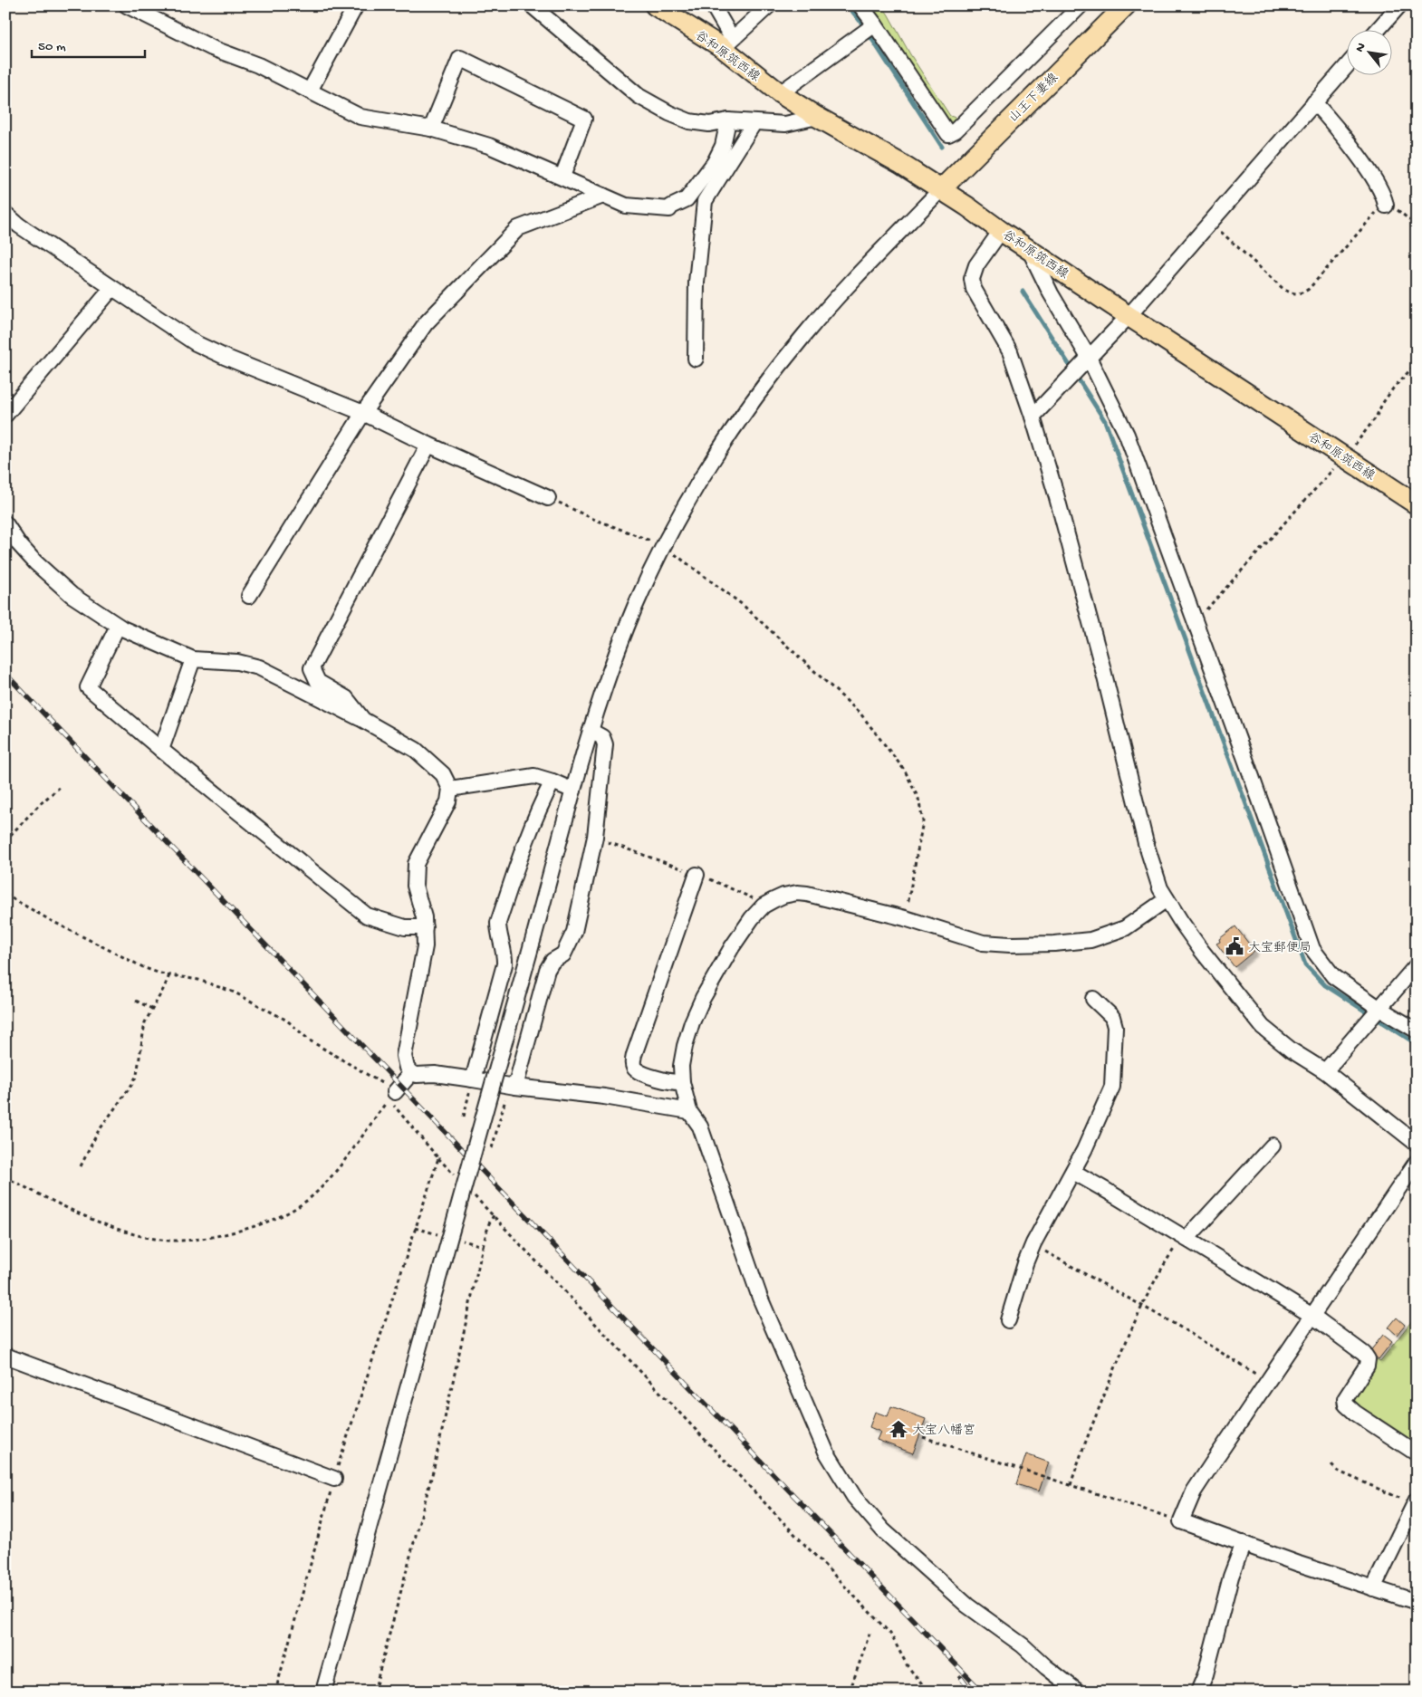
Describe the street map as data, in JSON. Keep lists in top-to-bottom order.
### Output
{
  "streets": {
    "main road": ["谷和原筑西線", "山王下妻線"]
  },
  "crossings": [
    ["谷和原筑西線", "山王下妻線"]
  ],
  "places": {
    "public building": ["大宝郵便局"],
    "temple": ["大宝八幡宮"]
  },
  "scale_bar": "50 m",
  "north": "top left"
}
